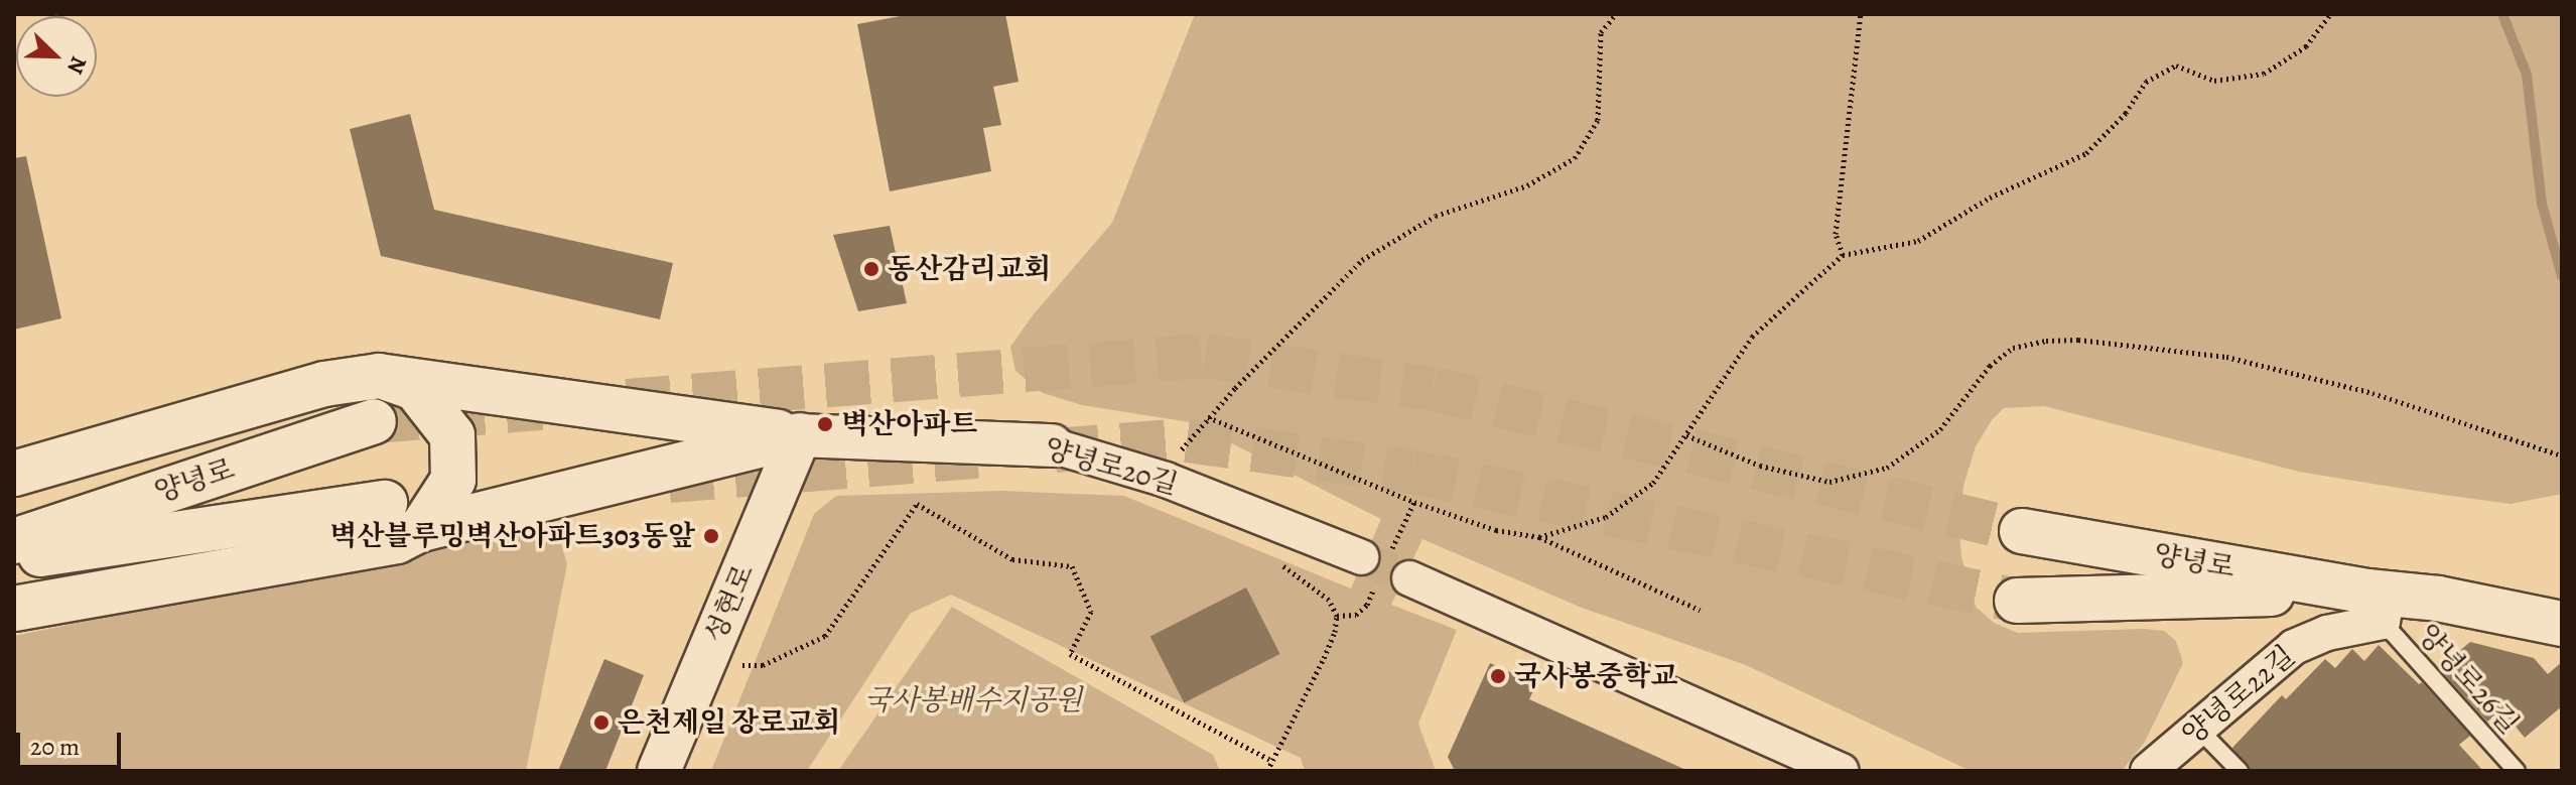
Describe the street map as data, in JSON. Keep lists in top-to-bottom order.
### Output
{
  "streets": {
    "main road": ["양녕로"],
    "street": ["양녕로20길", "성현로", "양녕로22길"],
    "lane": ["양녕로26길"]
  },
  "crossings": [
    ["양녕로20길", "성현로"],
    ["양녕로", "양녕로26길"],
    ["양녕로", "양녕로22길"],
    ["양녕로26길", "양녕로22길"]
  ],
  "parks": ["국사봉배수지공원"],
  "places": [
    "동산감리교회",
    "벽산아파트",
    "벽산블루밍벽산아파트303동앞",
    "국사봉중학교",
    "은천제일 장로교회"
  ],
  "scale_bar": "20 m",
  "north": "bottom right"
}
